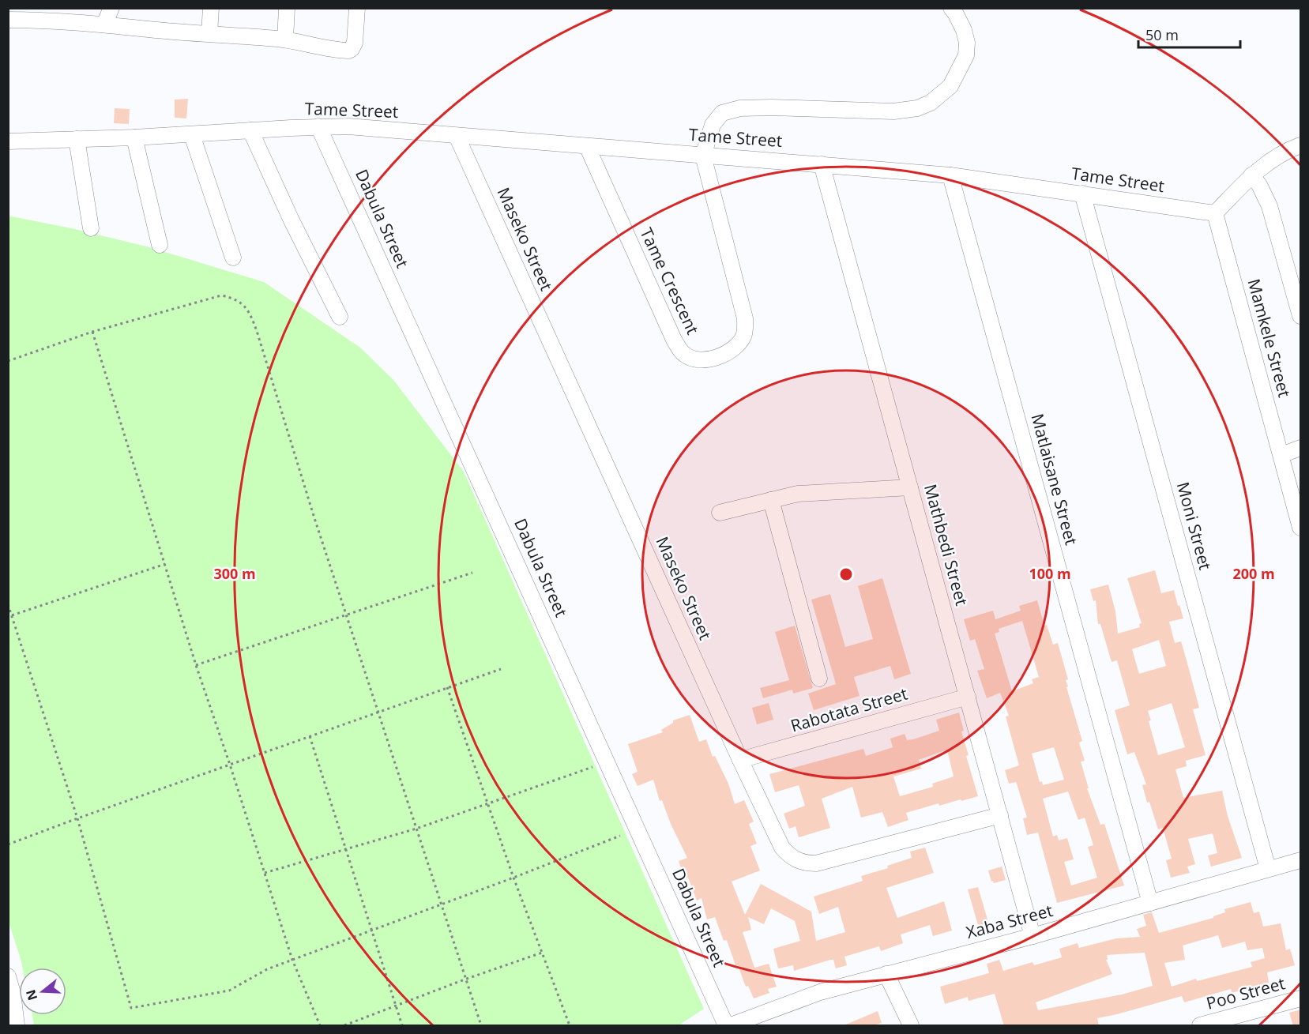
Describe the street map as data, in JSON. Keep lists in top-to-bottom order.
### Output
{
  "streets": {
    "street": [
      "Tame Street",
      "Dabula Street",
      "Maseko Street",
      "Tame Crescent",
      "Mamkele Street",
      "Matlaisane Street",
      "Moni Street",
      "Mathbedi Street",
      "Rabotata Street",
      "Xaba Street",
      "Poo Street"
    ]
  },
  "crossings": [
    ["Tame Street", "Dabula Street"],
    ["Tame Street", "Maseko Street"],
    ["Tame Street", "Tame Crescent"],
    ["Tame Street", "Mamkele Street"],
    ["Tame Street", "Matlaisane Street"],
    ["Tame Street", "Moni Street"],
    ["Tame Street", "Mathbedi Street"],
    ["Maseko Street", "Mathbedi Street"],
    ["Maseko Street", "Rabotata Street"],
    ["Matlaisane Street", "Xaba Street"],
    ["Moni Street", "Xaba Street"],
    ["Mathbedi Street", "Rabotata Street"],
    ["Mathbedi Street", "Xaba Street"]
  ],
  "scale_bar": "50 m",
  "north": "left",
  "rings": ["100 m", "200 m", "300 m"]
}
